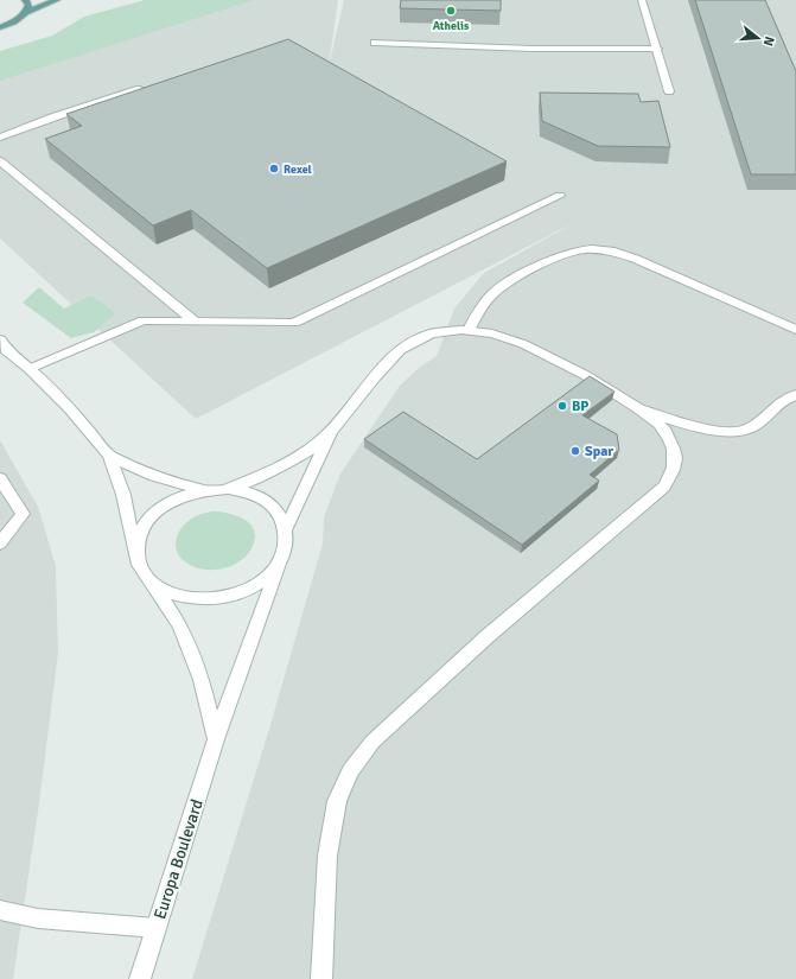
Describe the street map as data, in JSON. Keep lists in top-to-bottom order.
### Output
{
  "streets": {
    "street": ["Europa Boulevard"]
  },
  "places": [
    "Athelis",
    "Rexel",
    "BP",
    "Spar"
  ],
  "north": "right"
}
